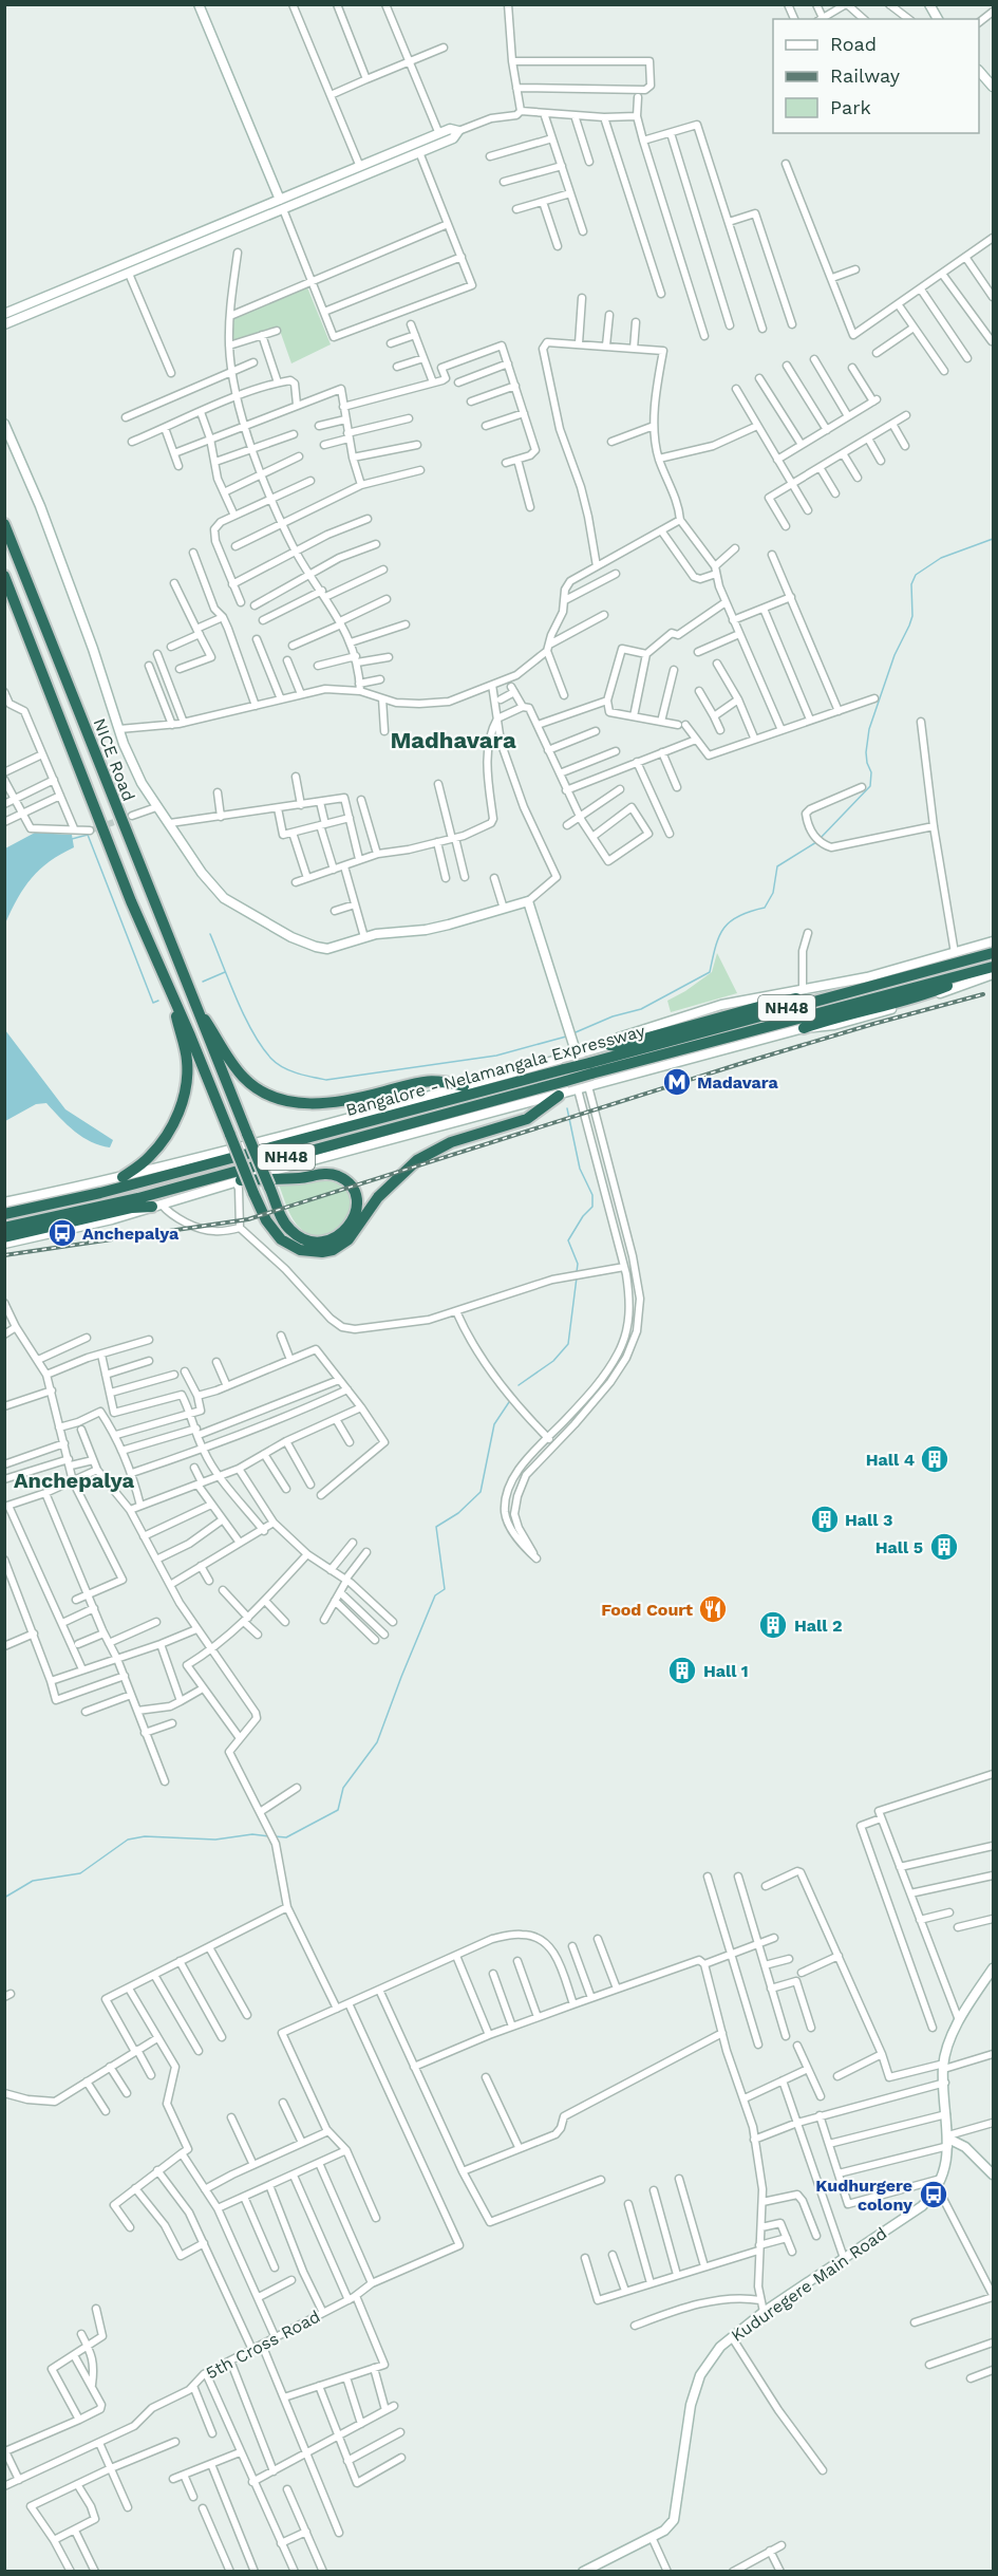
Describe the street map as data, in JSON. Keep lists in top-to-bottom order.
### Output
{
  "streets": {
    "highway": ["NICE Road", "NH48", "Bangalore - Nelamangala Expressway"],
    "street": ["Kuduregere Main Road", "5th Cross Road"]
  },
  "districts": ["Madhavara", "Anchepalya"],
  "places": {
    "metro station": ["Madavara"],
    "bus stop": ["Anchepalya", "Kudhurgere colony"],
    "building": [
      "Hall 4",
      "Hall 3",
      "Hall 5",
      "Hall 2",
      "Hall 1"
    ],
    "restaurant": ["Food Court"]
  },
  "legend": ["Road", "Railway", "Park"]
}
